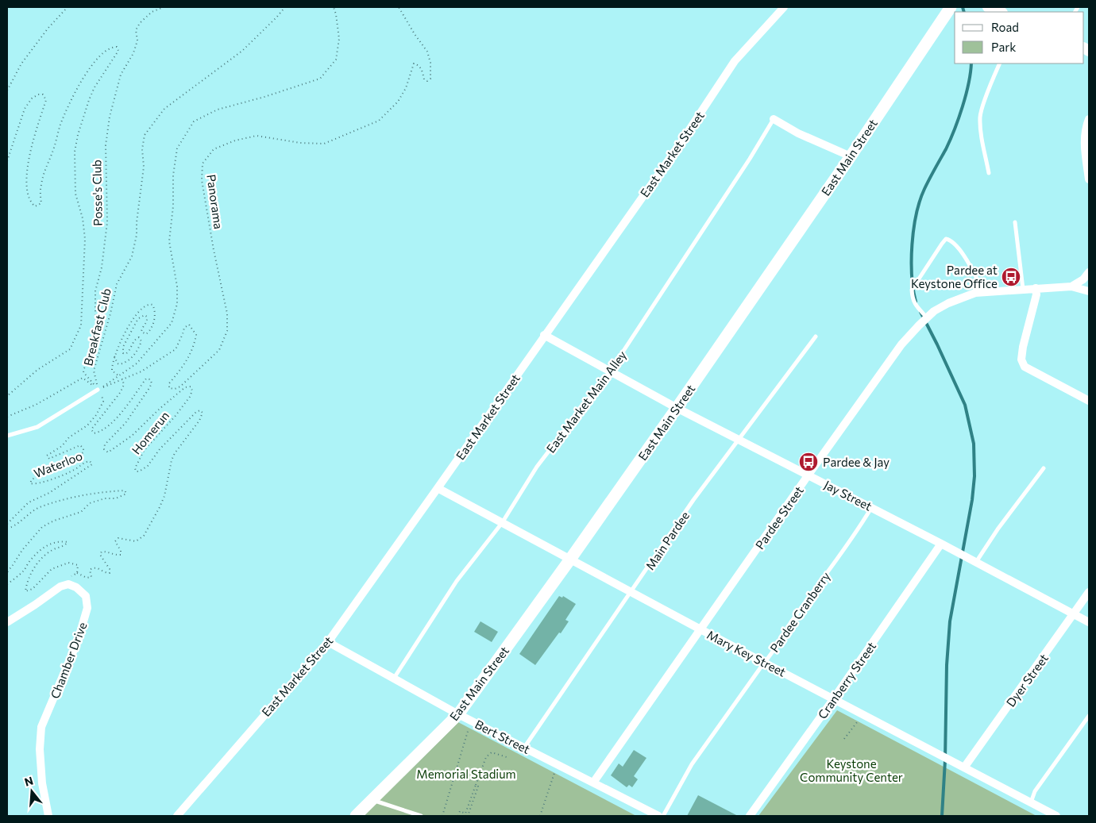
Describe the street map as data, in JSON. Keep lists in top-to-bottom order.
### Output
{
  "streets": {
    "main road": ["East Main Street"],
    "street": [
      "East Market Street",
      "Jay Street",
      "Pardee Street",
      "Mary Key Street",
      "Chamber Drive",
      "Cranberry Street",
      "Dyer Street",
      "Bert Street"
    ],
    "lane": ["East Market Main Alley", "Main Pardee", "Pardee Cranberry"],
    "path": [
      "Posse's Club",
      "Panorama",
      "Breakfast Club",
      "Homerun",
      "Waterloo"
    ]
  },
  "crossings": [
    ["East Market Street", "Jay Street"],
    ["East Market Street", "Mary Key Street"],
    ["East Market Street", "Bert Street"],
    ["East Main Street", "Jay Street"],
    ["East Main Street", "Mary Key Street"],
    ["East Main Street", "Bert Street"],
    ["Posse's Club", "Panorama"],
    ["Posse's Club", "Breakfast Club"],
    ["Posse's Club", "Waterloo"],
    ["Panorama", "Breakfast Club"],
    ["Panorama", "Homerun"],
    ["Panorama", "Waterloo"],
    ["Breakfast Club", "Waterloo"],
    ["East Market Main Alley", "Jay Street"],
    ["East Market Main Alley", "Mary Key Street"],
    ["East Market Main Alley", "Bert Street"],
    ["Jay Street", "Pardee Street"],
    ["Jay Street", "Main Pardee"],
    ["Jay Street", "Pardee Cranberry"],
    ["Jay Street", "Cranberry Street"],
    ["Jay Street", "Dyer Street"],
    ["Pardee Street", "Mary Key Street"],
    ["Pardee Street", "Bert Street"],
    ["Main Pardee", "Mary Key Street"],
    ["Main Pardee", "Bert Street"],
    ["Pardee Cranberry", "Mary Key Street"],
    ["Mary Key Street", "Cranberry Street"],
    ["Mary Key Street", "Dyer Street"]
  ],
  "parks": ["Keystone Community Center", "Memorial Stadium"],
  "places": {
    "bus stop": ["Pardee at Keystone Office", "Pardee & Jay"]
  },
  "legend": ["Road", "Park"],
  "north": "top"
}
